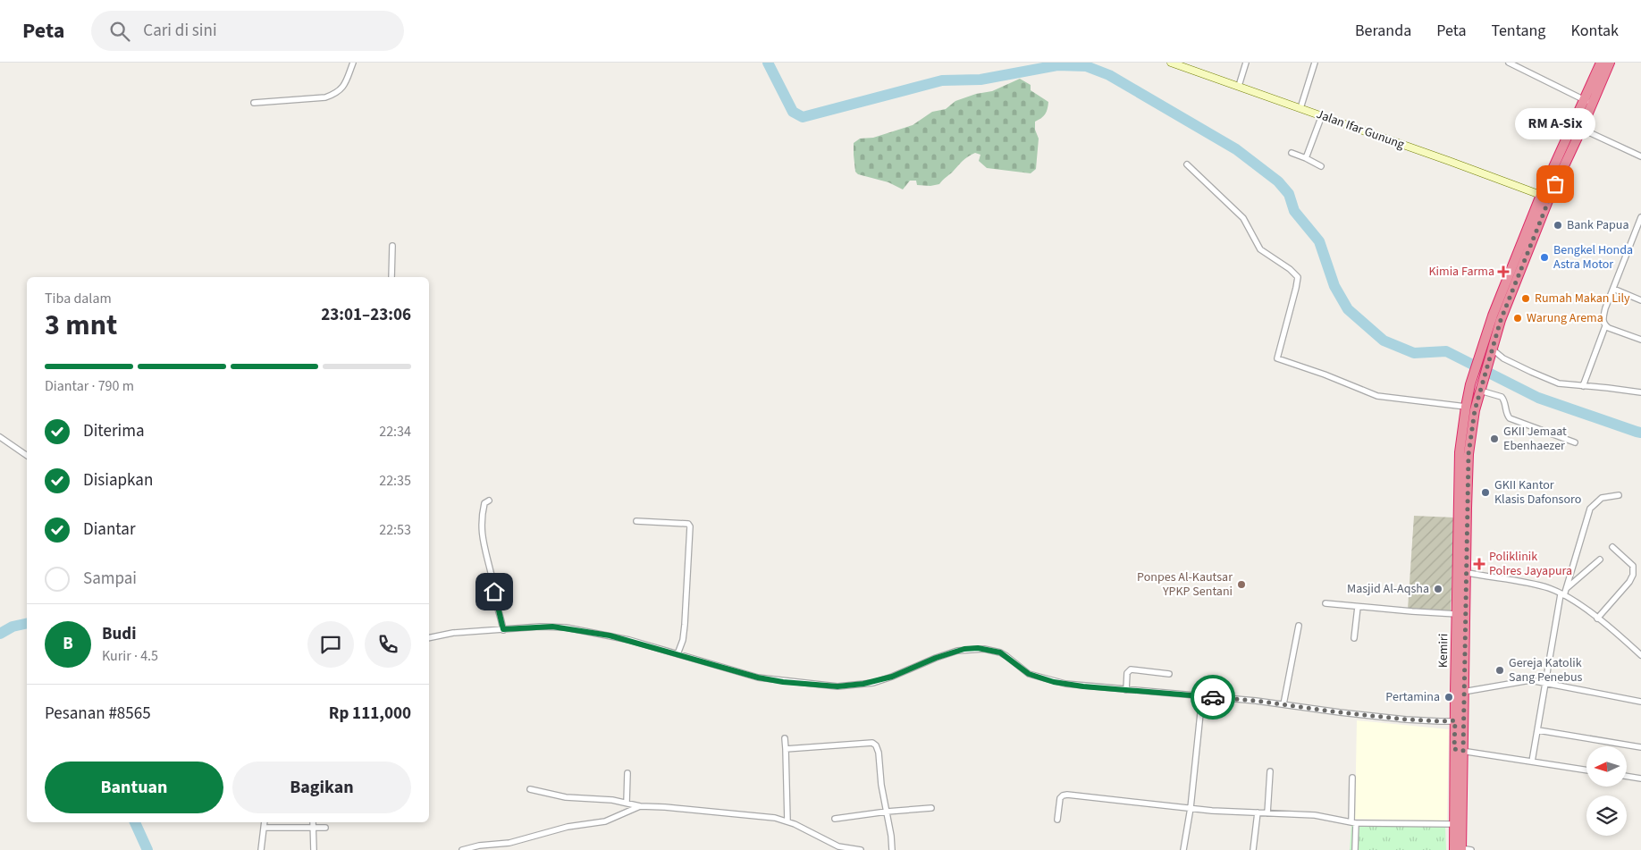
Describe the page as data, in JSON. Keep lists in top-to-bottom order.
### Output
{
  "streets": {
    "highway": ["Kemiri"],
    "street": ["Jalan Ifar Gunung"]
  },
  "places": {
    "other": [
      "RM A-Six",
      "Bank Papua",
      "Bengkel Honda Astra Motor",
      "Rumah Makan Lily",
      "Warung Arema",
      "GKII Jemaat Ebenhaezer",
      "GKII Kantor Klasis Dafonsoro",
      "Ponpes Al-Kautsar YPKP Sentani",
      "Masjid Al-Aqsha",
      "Gereja Katolik Sang Penebus",
      "Pertamina"
    ],
    "health": ["Kimia Farma", "Poliklinik Polres Jayapura"]
  },
  "north": "left",
  "page": {
    "header": "Peta",
    "search": "Cari di sini",
    "nav": [
      "Beranda",
      "Peta",
      "Tentang",
      "Kontak"
    ],
    "bubble": "RM A-Six",
    "heading": ["3 mnt", "Tiba dalam", "23:01–23:06"],
    "panel": [
      "Budi",
      "Kurir · 4.5",
      "Pesanan #8565",
      "Rp 111,000"
    ],
    "bar": "Diantar · 790 m",
    "list": [
      ["Diterima", "22:34"],
      ["Disiapkan", "22:35"],
      ["Diantar", "22:53"],
      "Sampai"
    ],
    "round": "B",
    "buttons": ["Bantuan", "Bagikan"]
  }
}
